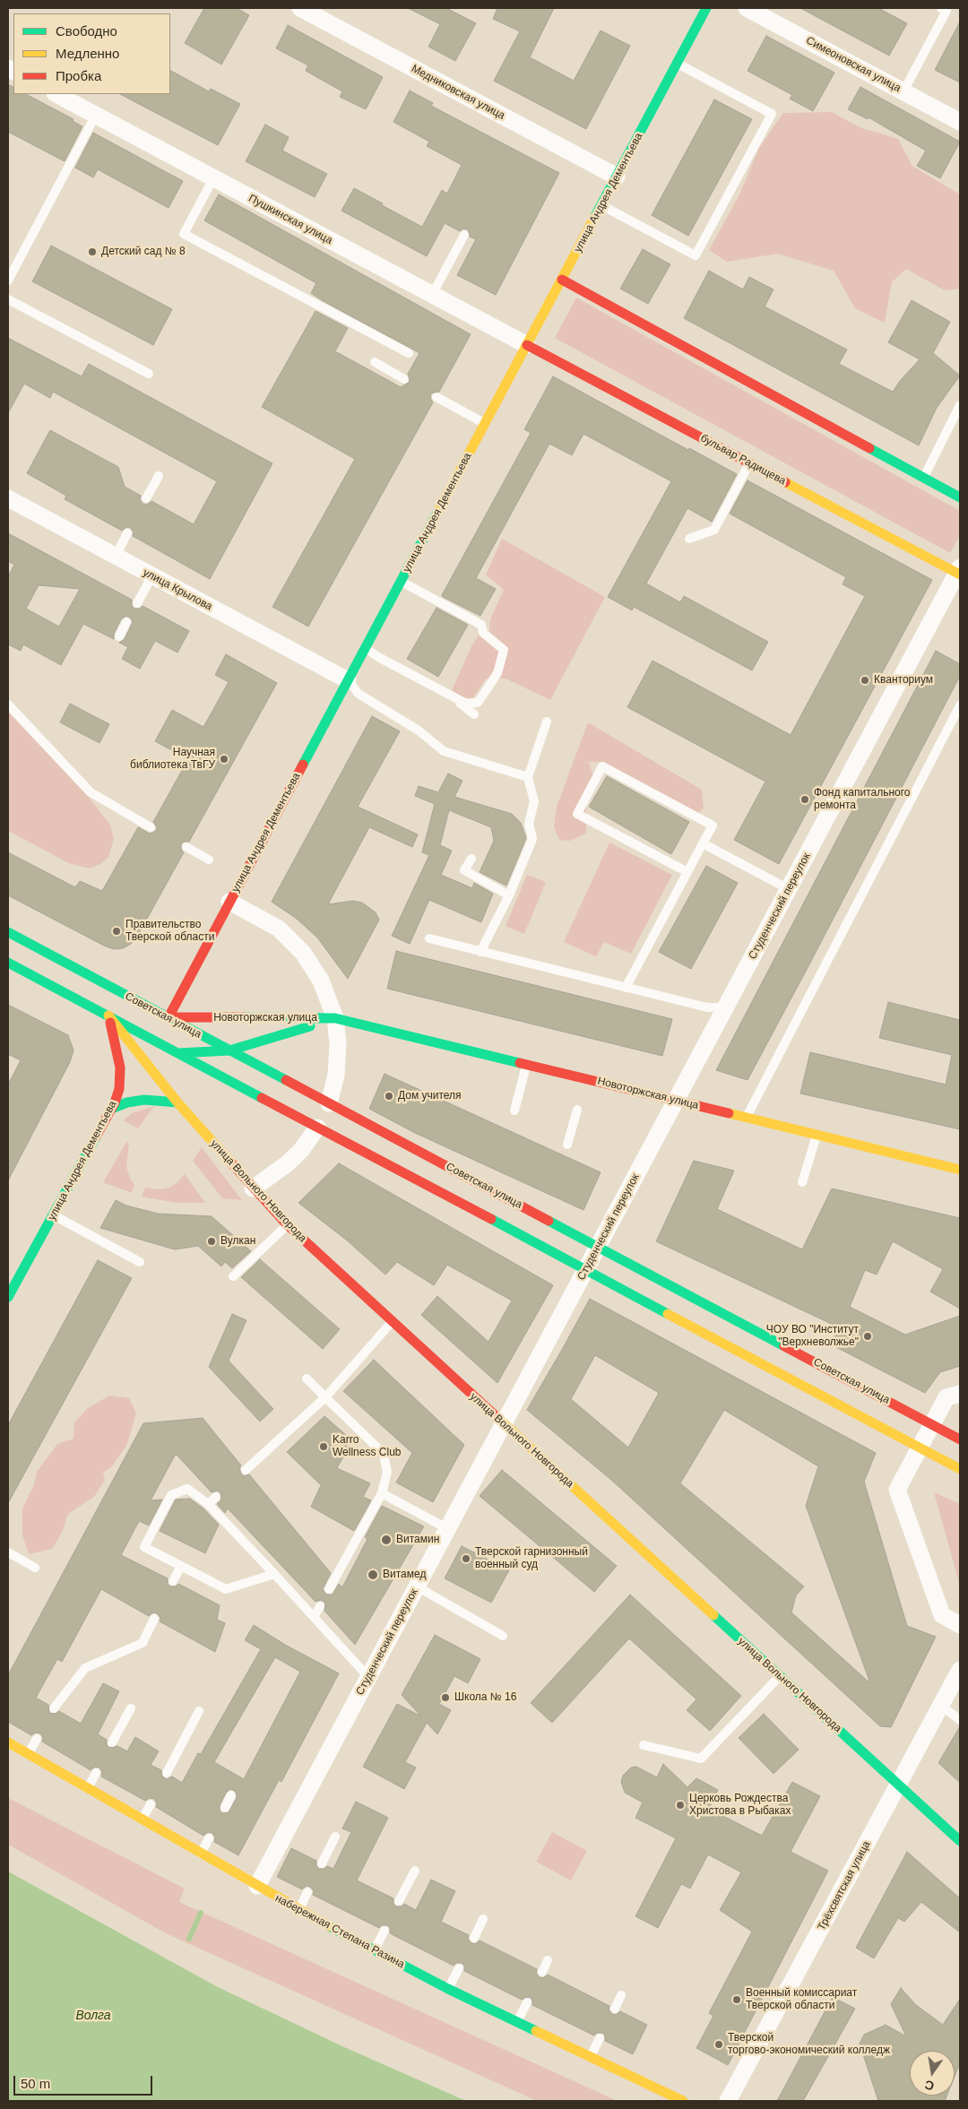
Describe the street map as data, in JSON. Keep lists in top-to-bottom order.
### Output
{
  "streets": {
    "street": [
      "Симеоновская улица",
      "Медниковская улица",
      "улица Андрея Дементьева",
      "Пушкинская улица",
      "бульвар Радищева",
      "улица Крылова",
      "Студенческий переулок",
      "Советская улица",
      "Новоторжская улица",
      "улица Вольного Новгорода",
      "Трёхсвятская улица",
      "набережная Степана Разина"
    ]
  },
  "crossings": [
    ["Медниковская улица", "улица Андрея Дементьева"],
    ["улица Андрея Дементьева", "Пушкинская улица"],
    ["улица Андрея Дементьева", "бульвар Радищева"],
    ["улица Андрея Дементьева", "улица Крылова"],
    ["улица Андрея Дементьева", "Советская улица"],
    ["улица Андрея Дементьева", "Новоторжская улица"],
    ["улица Андрея Дементьева", "улица Вольного Новгорода"],
    ["Пушкинская улица", "бульвар Радищева"],
    ["бульвар Радищева", "Студенческий переулок"],
    ["Студенческий переулок", "Советская улица"],
    ["Студенческий переулок", "Новоторжская улица"],
    ["Студенческий переулок", "улица Вольного Новгорода"],
    ["Студенческий переулок", "набережная Степана Разина"],
    ["Советская улица", "Новоторжская улица"],
    ["улица Вольного Новгорода", "Трёхсвятская улица"]
  ],
  "water": ["Волга"],
  "places": [
    "Детский сад № 8",
    "Кванториум",
    "Научная библиотека ТвГУ",
    "Фонд капитального ремонта",
    "Правительство Тверской области",
    "Дом учителя",
    "Вулкан",
    "ЧОУ ВО \"Институт \"Верхневолжье\"",
    "Karro Wellness Club",
    "Витамин",
    "Тверской гарнизонный военный суд",
    "Витамед",
    "Школа № 16",
    "Церковь Рождества Христова в Рыбаках",
    "Военный комиссариат Тверской области",
    "Тверской торгово-экономический колледж"
  ],
  "legend": ["Свободно", "Медленно", "Пробка"],
  "scale_bar": "50 m",
  "north": "bottom"
}
